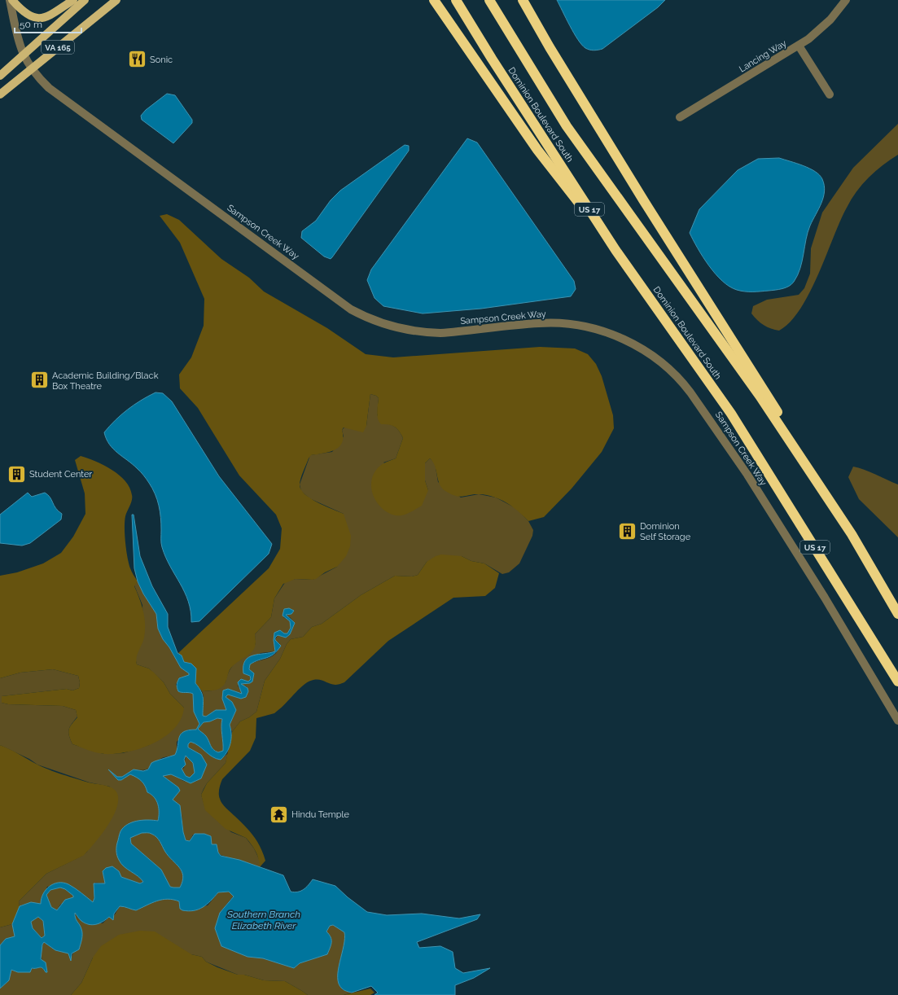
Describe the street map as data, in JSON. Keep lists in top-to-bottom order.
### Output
{
  "streets": {
    "highway": ["Dominion Boulevard South", "US 17"],
    "main road": ["VA 165"],
    "street": ["Lancing Way", "Sampson Creek Way"]
  },
  "crossings": [
    ["VA 165", "Sampson Creek Way"]
  ],
  "water": ["Southern Branch Elizabeth River"],
  "places": {
    "restaurant": ["Sonic"],
    "building": ["Academic Building/Black Box Theatre", "Student Center", "Dominion Self Storage"],
    "temple": ["Hindu Temple"]
  },
  "scale_bar": "50 m"
}
